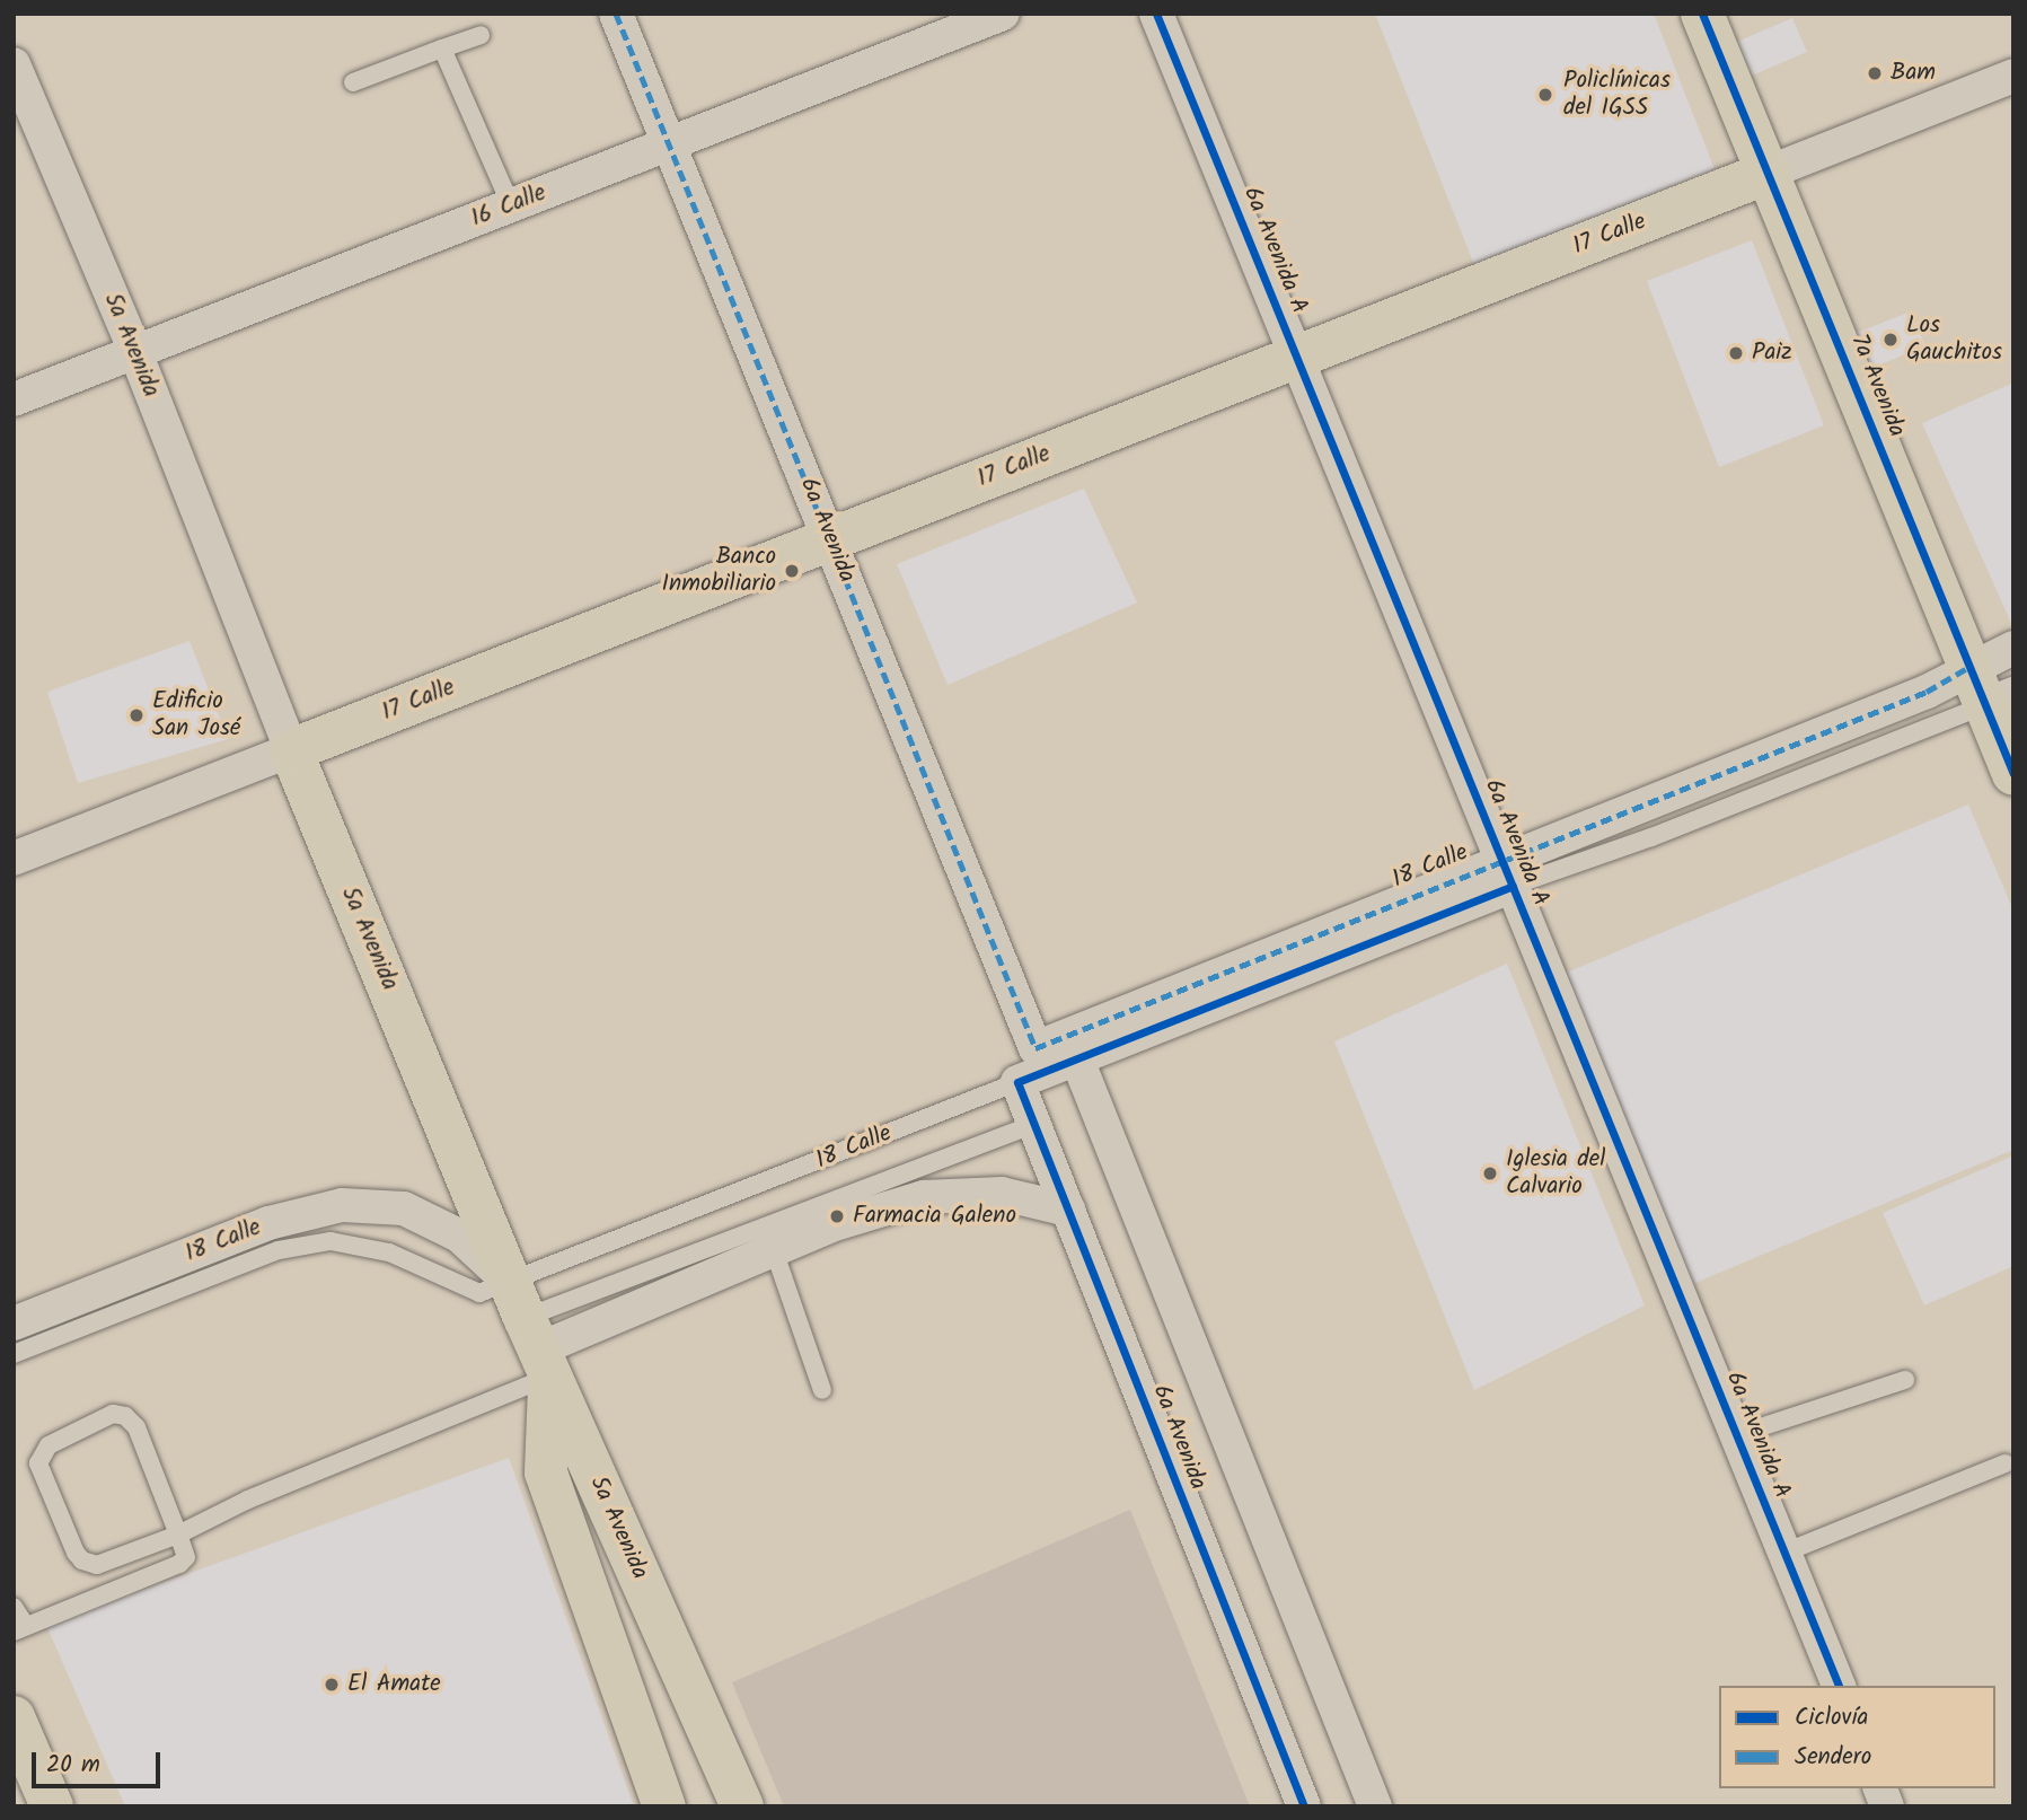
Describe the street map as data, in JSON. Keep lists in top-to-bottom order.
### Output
{
  "streets": {
    "main road": ["17 Calle", "5a Avenida", "7a Avenida"],
    "street": [
      "16 Calle",
      "6a Avenida A",
      "6a Avenida",
      "18 Calle"
    ]
  },
  "crossings": [
    ["16 Calle", "5a Avenida"],
    ["16 Calle", "6a Avenida"],
    ["17 Calle", "6a Avenida A"],
    ["17 Calle", "5a Avenida"],
    ["17 Calle", "7a Avenida"],
    ["17 Calle", "6a Avenida"],
    ["6a Avenida A", "18 Calle"],
    ["5a Avenida", "18 Calle"],
    ["7a Avenida", "18 Calle"],
    ["6a Avenida", "18 Calle"]
  ],
  "places": [
    "Bam",
    "Policlínicas del IGSS",
    "Los Gauchitos",
    "Paiz",
    "Banco Inmobiliario",
    "Edificio San José",
    "Iglesia del Calvario",
    "Farmacia Galeno",
    "El Amate"
  ],
  "legend": ["Ciclovía", "Sendero"],
  "scale_bar": "20 m"
}
